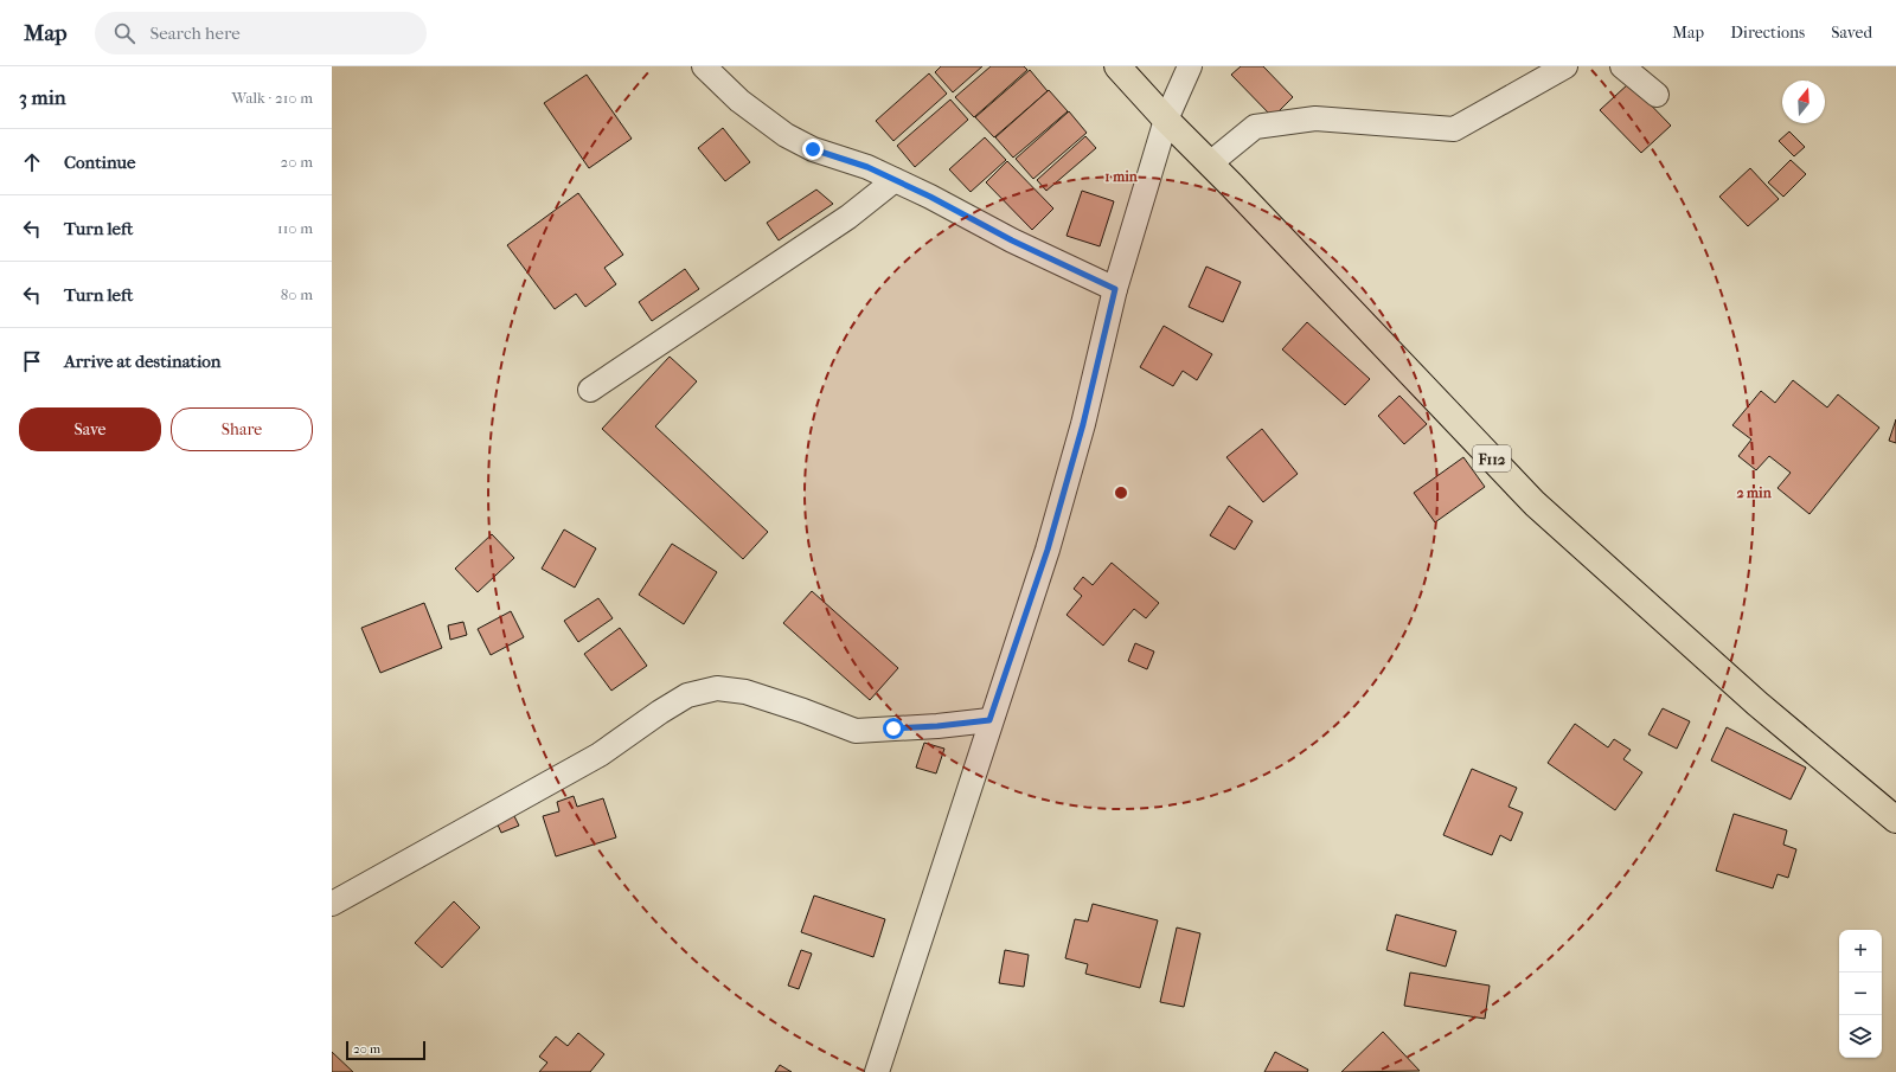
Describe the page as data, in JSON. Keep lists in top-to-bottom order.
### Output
{
  "streets": {
    "main road": ["F112"]
  },
  "scale_bar": "20 m",
  "north": "top",
  "page": {
    "header": "Map",
    "search": "Search here",
    "nav": ["Map", "Directions", "Saved"],
    "heading": ["3 min", "Walk · 210 m"],
    "list": [
      ["Continue", "20 m"],
      ["Turn left", "110 m"],
      ["Turn left", "80 m"],
      "Arrive at destination"
    ],
    "buttons": ["Save", "Share"],
    "map_buttons": ["+", "−"],
    "scale": "20 m"
  },
  "rings": ["1 min", "2 min"]
}
